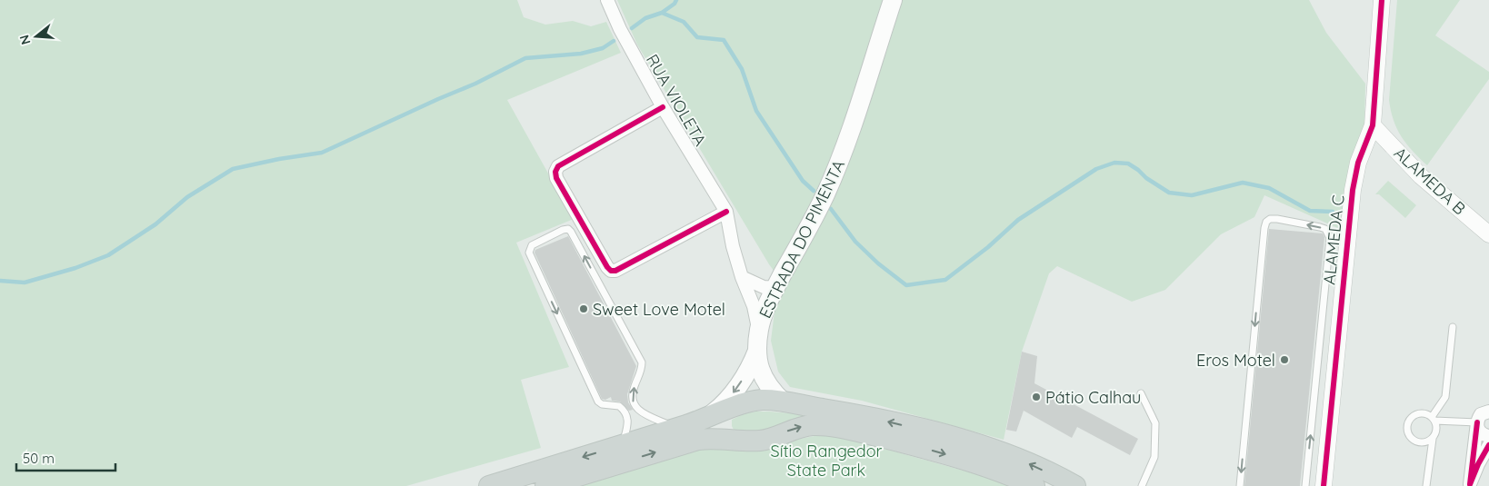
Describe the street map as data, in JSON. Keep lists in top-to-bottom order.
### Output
{
  "streets": {
    "main road": ["ESTRADA DO PIMENTA"],
    "street": ["RUA VIOLETA", "ALAMEDA B", "ALAMEDA C"]
  },
  "crossings": [
    ["RUA VIOLETA", "ESTRADA DO PIMENTA"],
    ["ALAMEDA B", "ALAMEDA C"]
  ],
  "parks": ["Sítio Rangedor State Park"],
  "places": ["Sweet Love Motel", "Eros Motel", "Pátio Calhau"],
  "scale_bar": "50 m",
  "north": "left"
}
